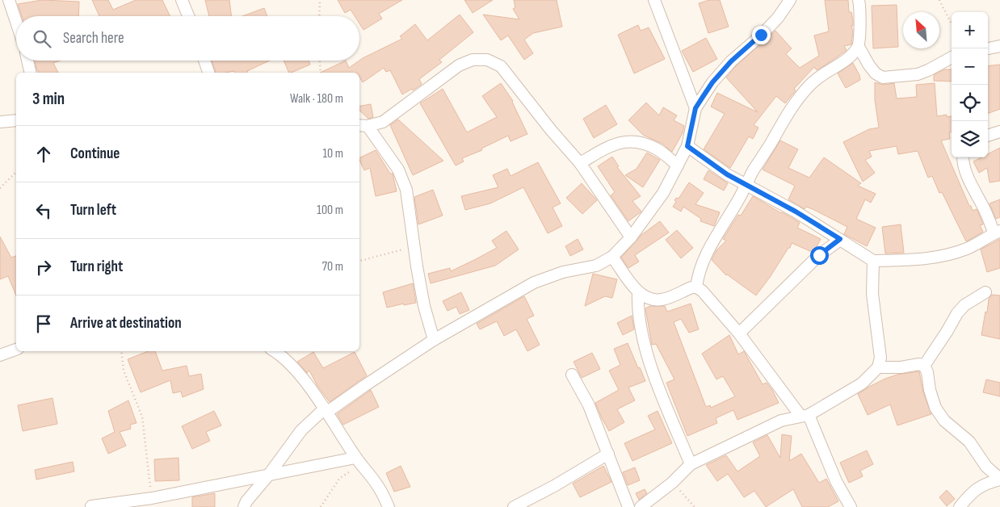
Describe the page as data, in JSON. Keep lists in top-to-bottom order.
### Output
{
  "north": "top left",
  "page": {
    "map_buttons": ["+", "−"],
    "search": "Search here",
    "heading": ["3 min", "Walk · 180 m"],
    "list": [
      ["Continue", "10 m"],
      ["Turn left", "100 m"],
      ["Turn right", "70 m"],
      "Arrive at destination"
    ]
  }
}
